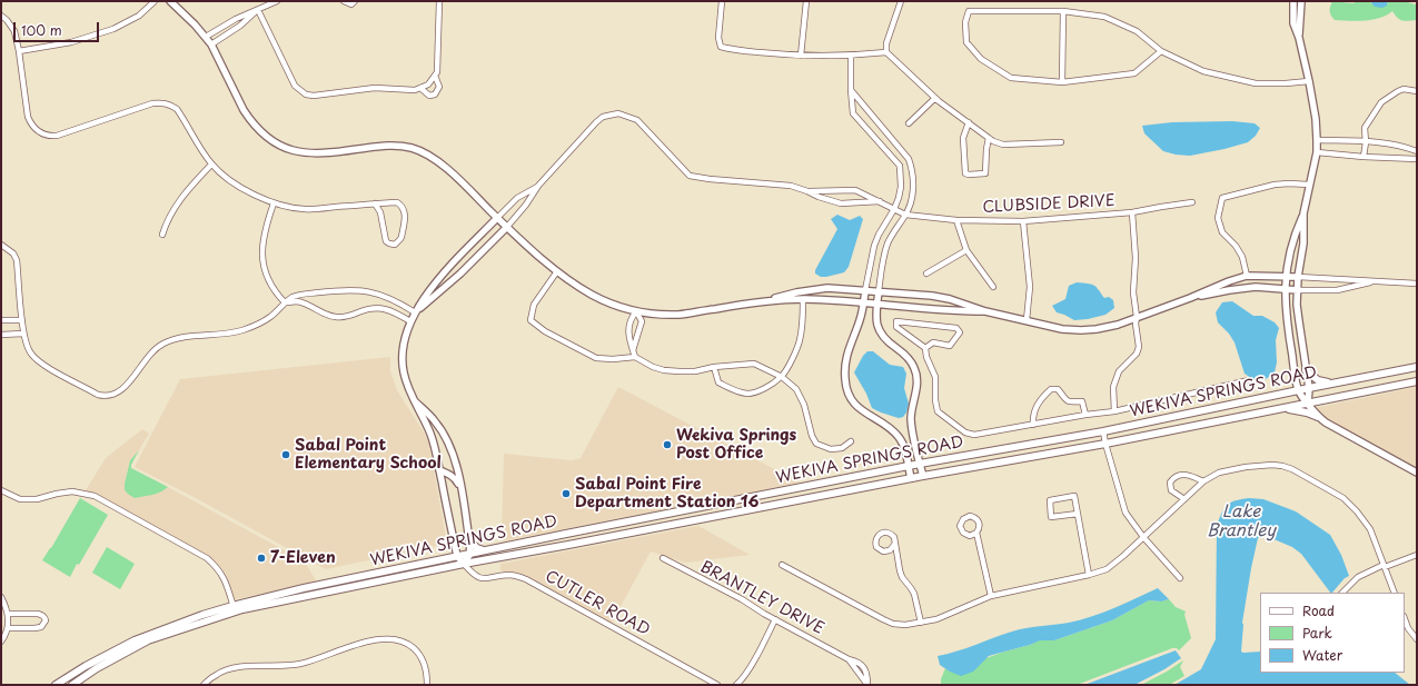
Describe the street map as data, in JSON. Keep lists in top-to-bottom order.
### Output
{
  "streets": {
    "main road": ["WEKIVA SPRINGS ROAD"],
    "street": ["CLUBSIDE DRIVE", "BRANTLEY DRIVE", "CUTLER ROAD"]
  },
  "crossings": [
    ["WEKIVA SPRINGS ROAD", "CUTLER ROAD"]
  ],
  "water": ["Lake Brantley"],
  "places": [
    "Wekiva Springs Post Office",
    "Sabal Point Elementary School",
    "Sabal Point Fire Department Station 16",
    "7-Eleven"
  ],
  "legend": ["Road", "Park", "Water"],
  "scale_bar": "100 m"
}
